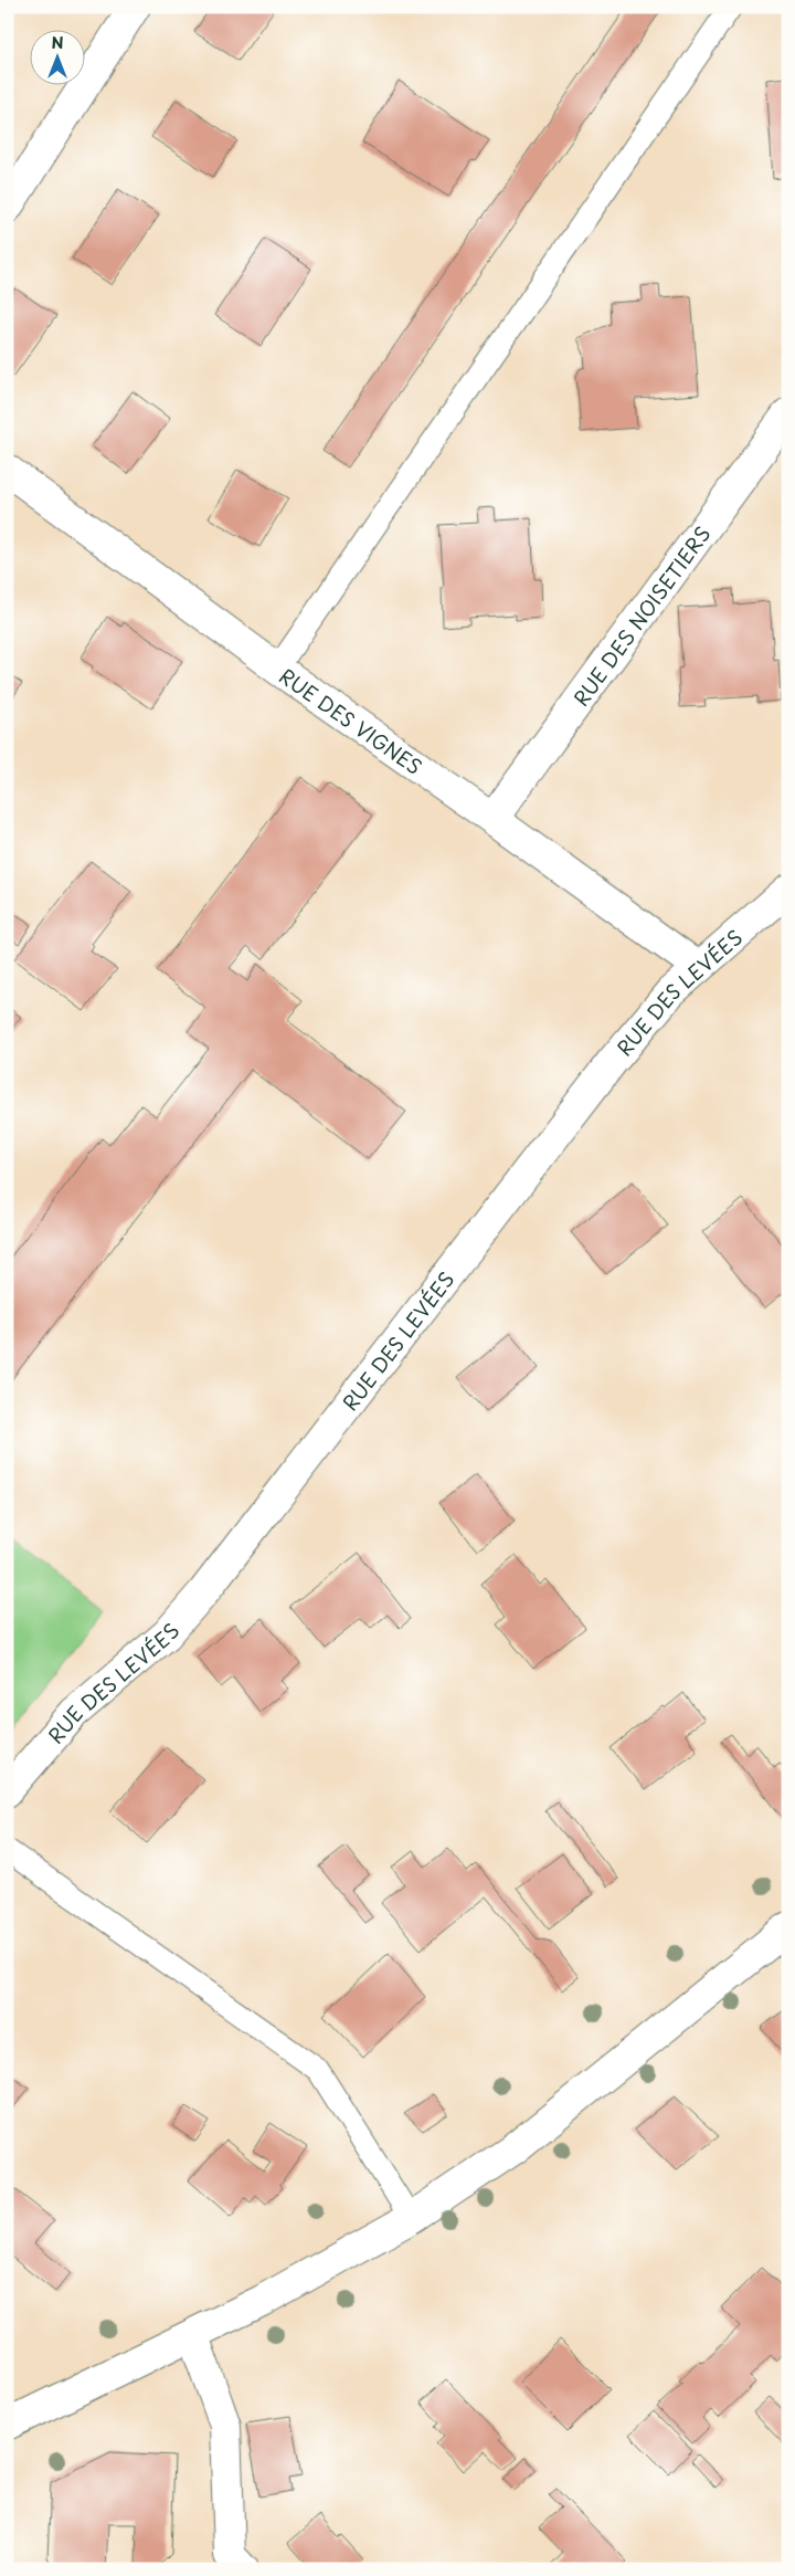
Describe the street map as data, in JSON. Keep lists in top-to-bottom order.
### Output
{
  "streets": {
    "street": ["RUE DES NOISETIERS", "RUE DES VIGNES", "RUE DES LEVÉES"]
  },
  "crossings": [
    ["RUE DES NOISETIERS", "RUE DES VIGNES"],
    ["RUE DES VIGNES", "RUE DES LEVÉES"]
  ],
  "north": "top"
}
